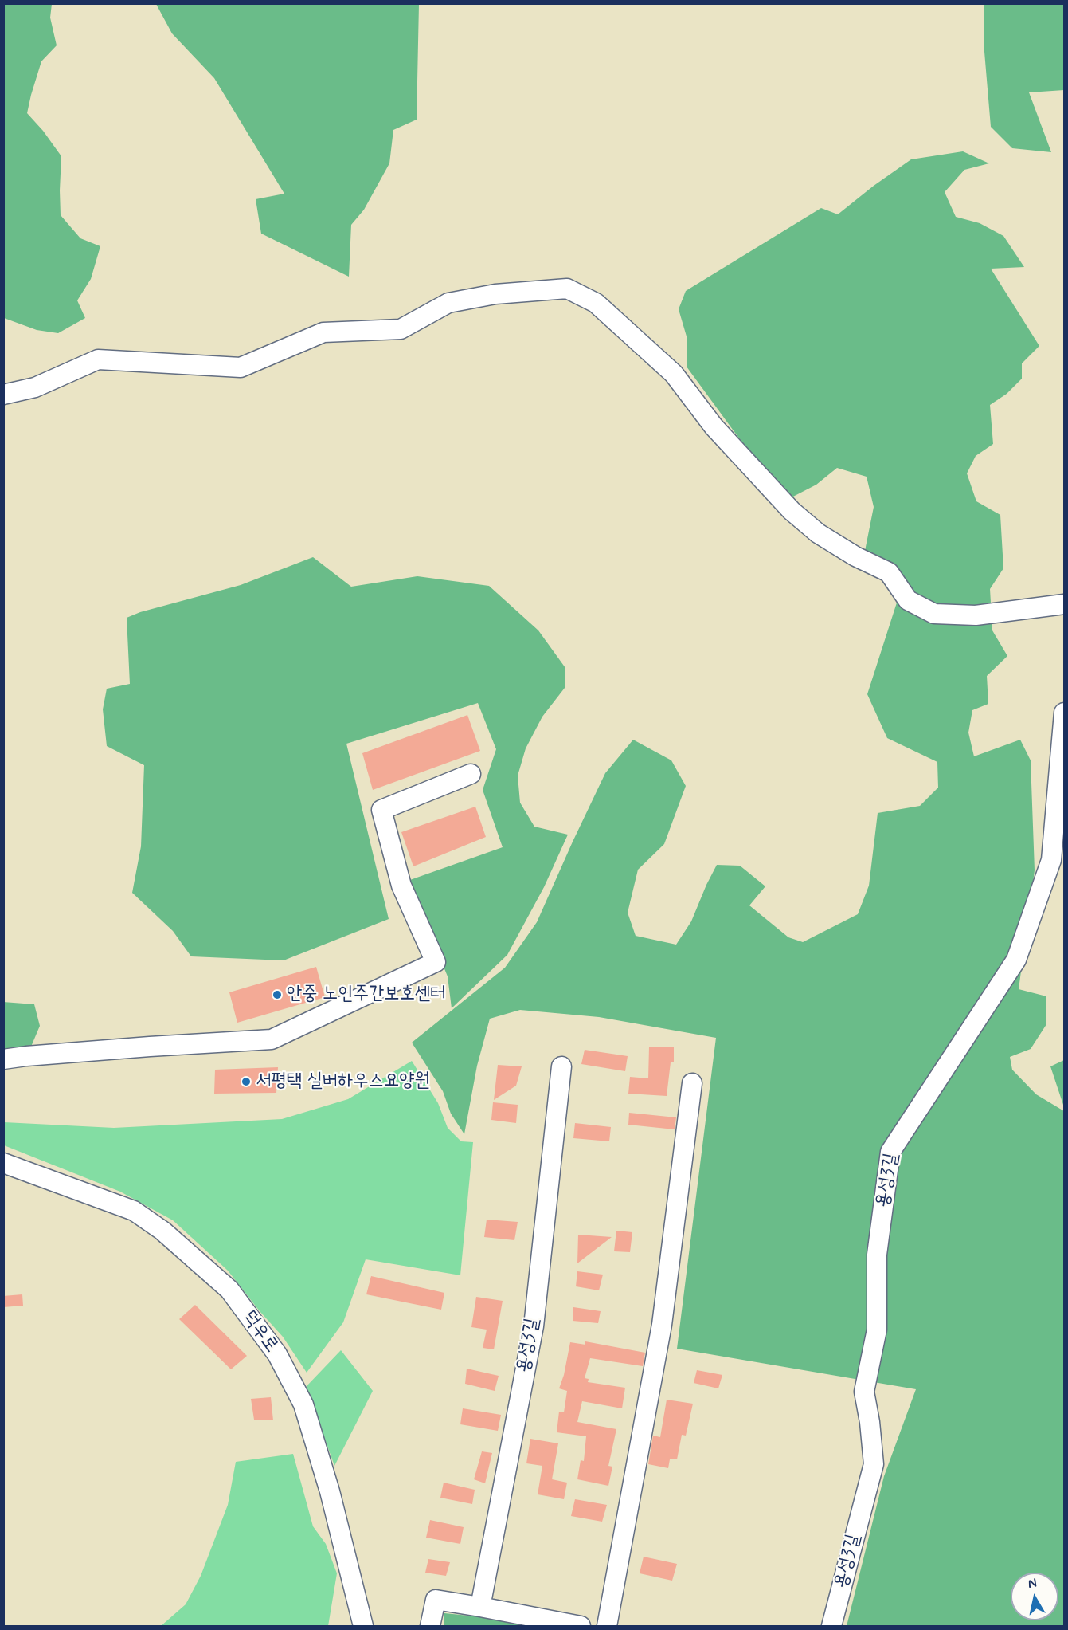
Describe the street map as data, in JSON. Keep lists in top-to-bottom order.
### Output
{
  "streets": {
    "street": ["용성3길", "덕우로"]
  },
  "places": ["안중 노인주간보호센터", "서평택 실버하우스요양원"],
  "north": "top"
}
